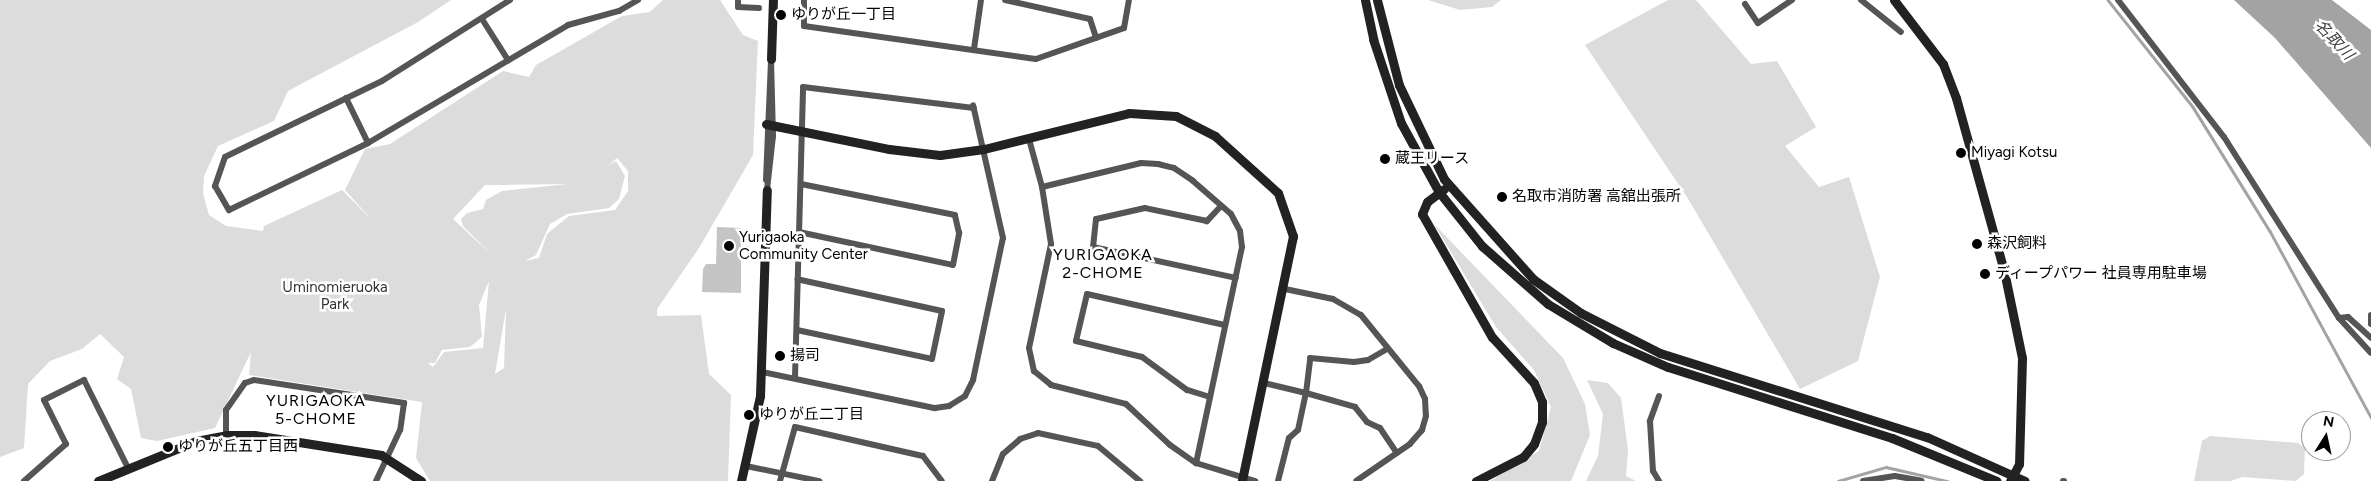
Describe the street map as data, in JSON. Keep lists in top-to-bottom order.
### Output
{
  "districts": ["YURIGAOKA 2-CHOME", "YURIGAOKA 5-CHOME"],
  "water": ["名取川"],
  "parks": ["Uminomieruoka Park"],
  "places": [
    "ゆりが丘一丁目",
    "Miyagi Kotsu",
    "蔵王リース",
    "名取市消防署 高舘出張所",
    "森沢飼料",
    "Yurigaoka Community Center",
    "ディープパワー 社員専用駐車場",
    "揚司",
    "ゆりが丘二丁目",
    "ゆりが丘五丁目西"
  ],
  "north": "top"
}
